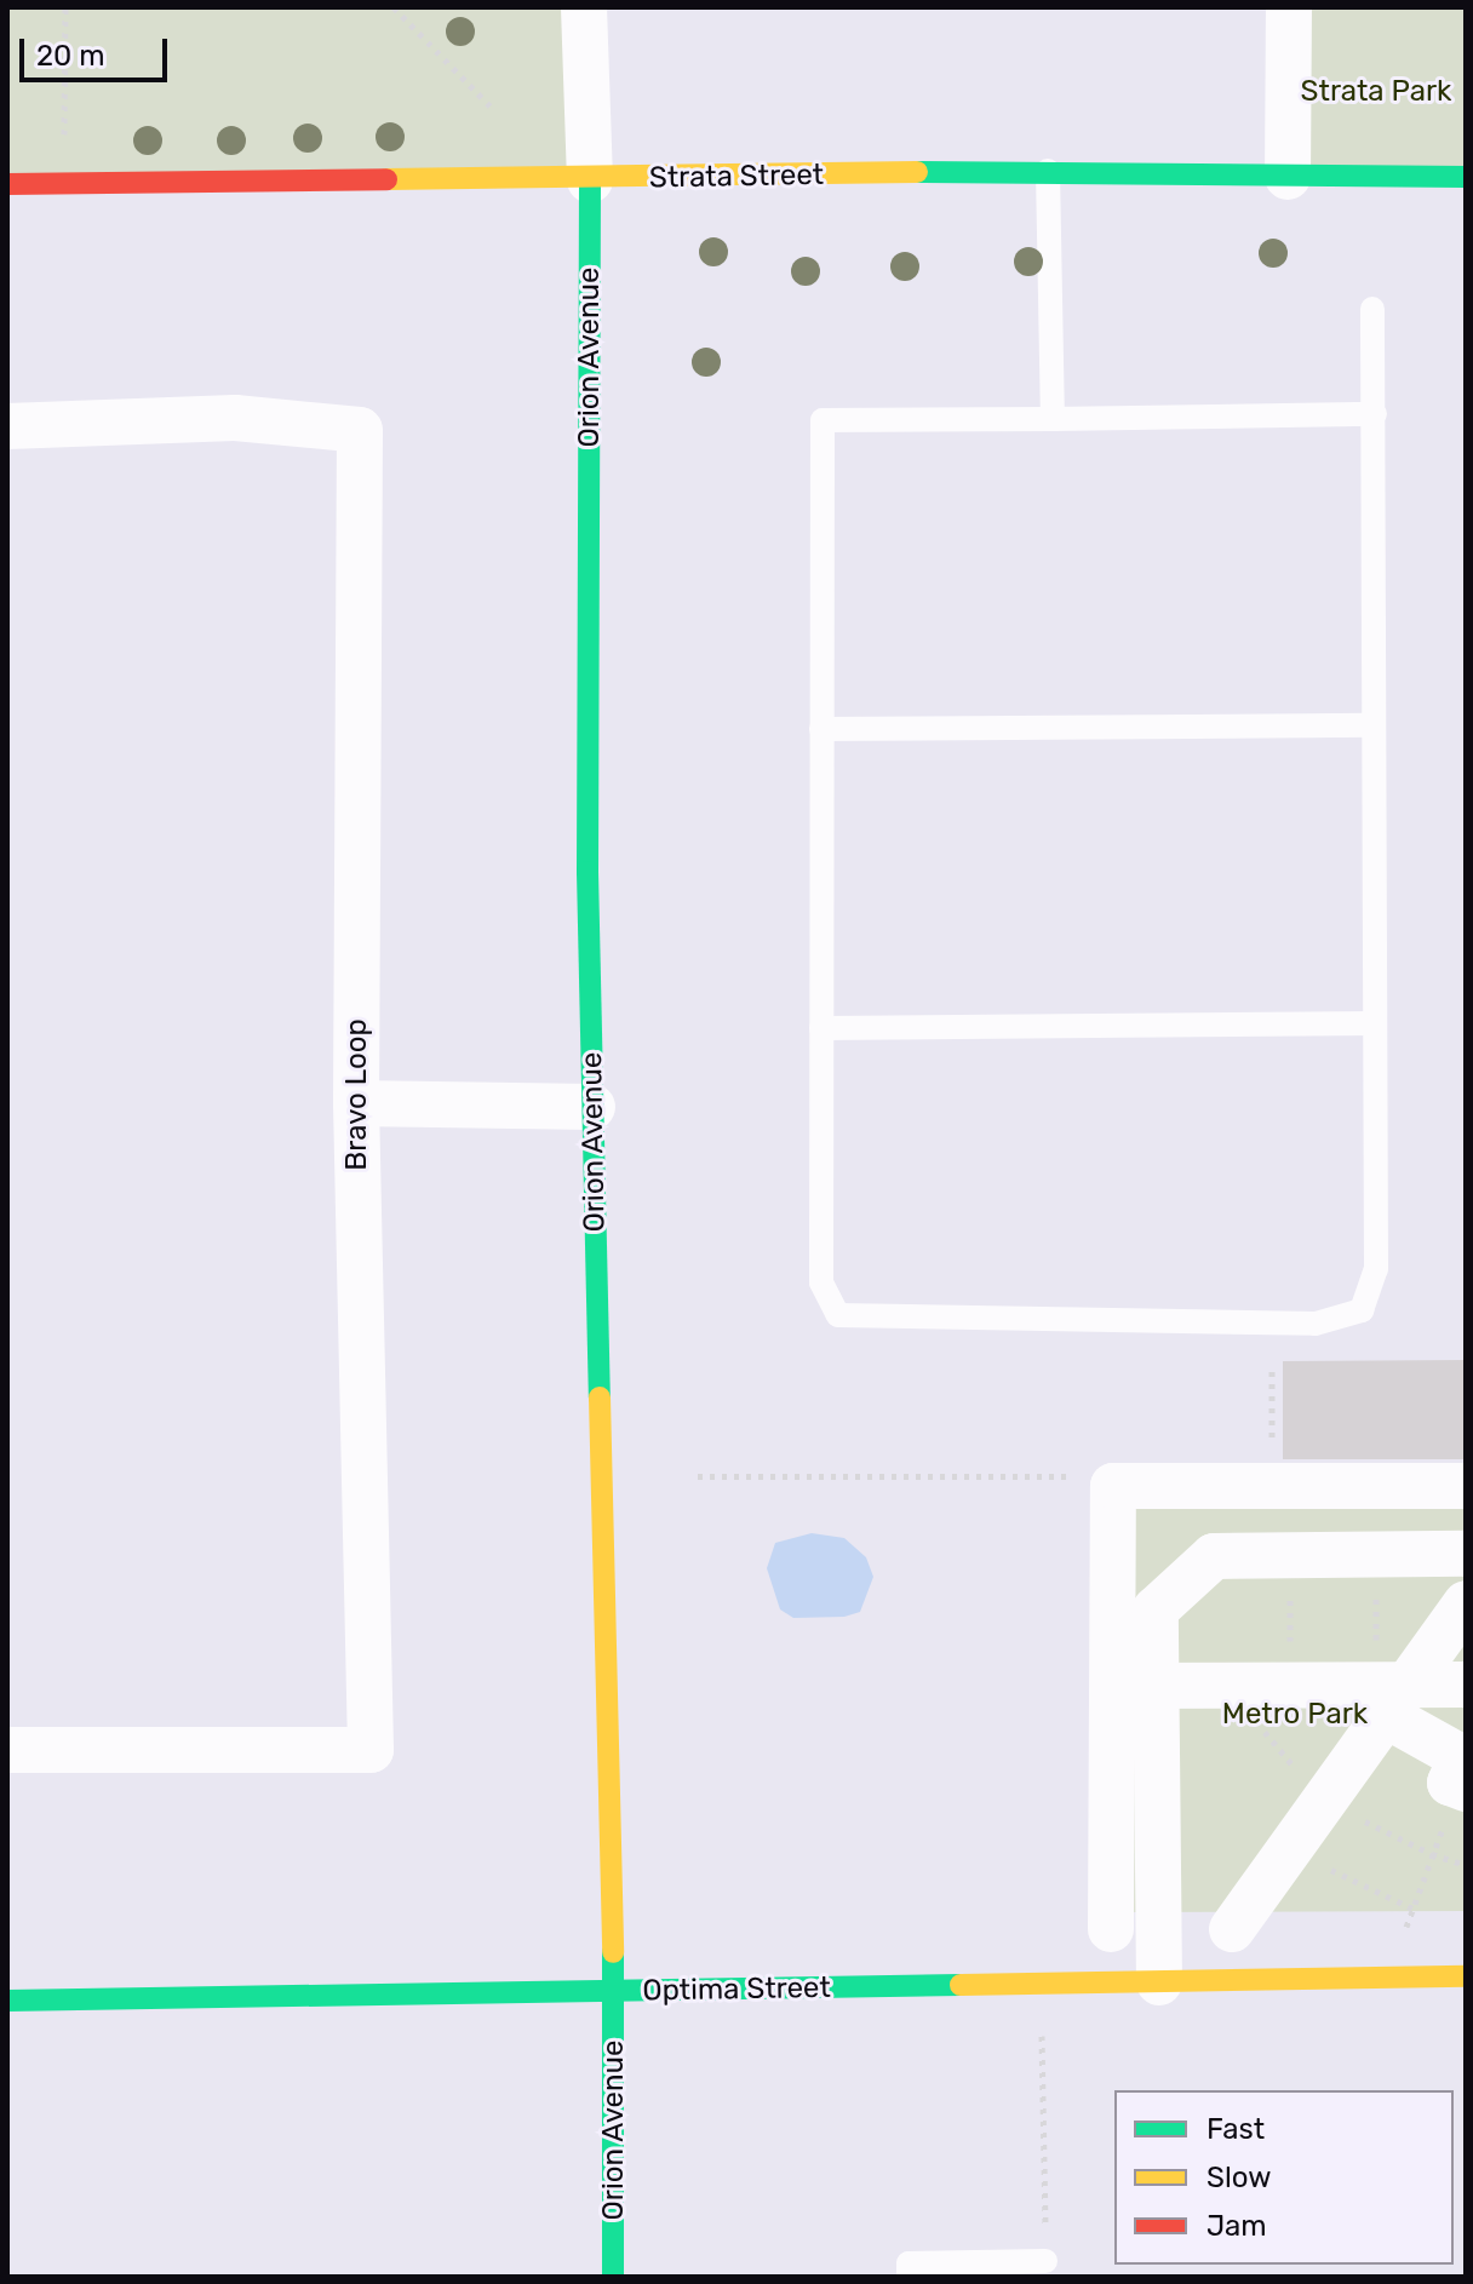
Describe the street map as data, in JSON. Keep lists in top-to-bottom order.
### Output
{
  "streets": {
    "street": [
      "Strata Street",
      "Orion Avenue",
      "Bravo Loop",
      "Optima Street"
    ]
  },
  "crossings": [
    ["Strata Street", "Orion Avenue"],
    ["Orion Avenue", "Optima Street"]
  ],
  "parks": ["Strata Park", "Metro Park"],
  "legend": ["Fast", "Slow", "Jam"],
  "scale_bar": "20 m"
}
